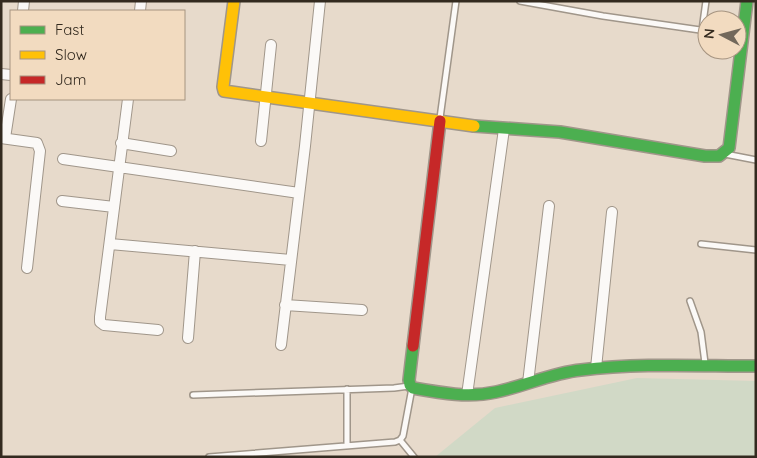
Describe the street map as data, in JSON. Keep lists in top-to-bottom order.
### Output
{
  "legend": ["Fast", "Slow", "Jam"],
  "north": "left"
}
